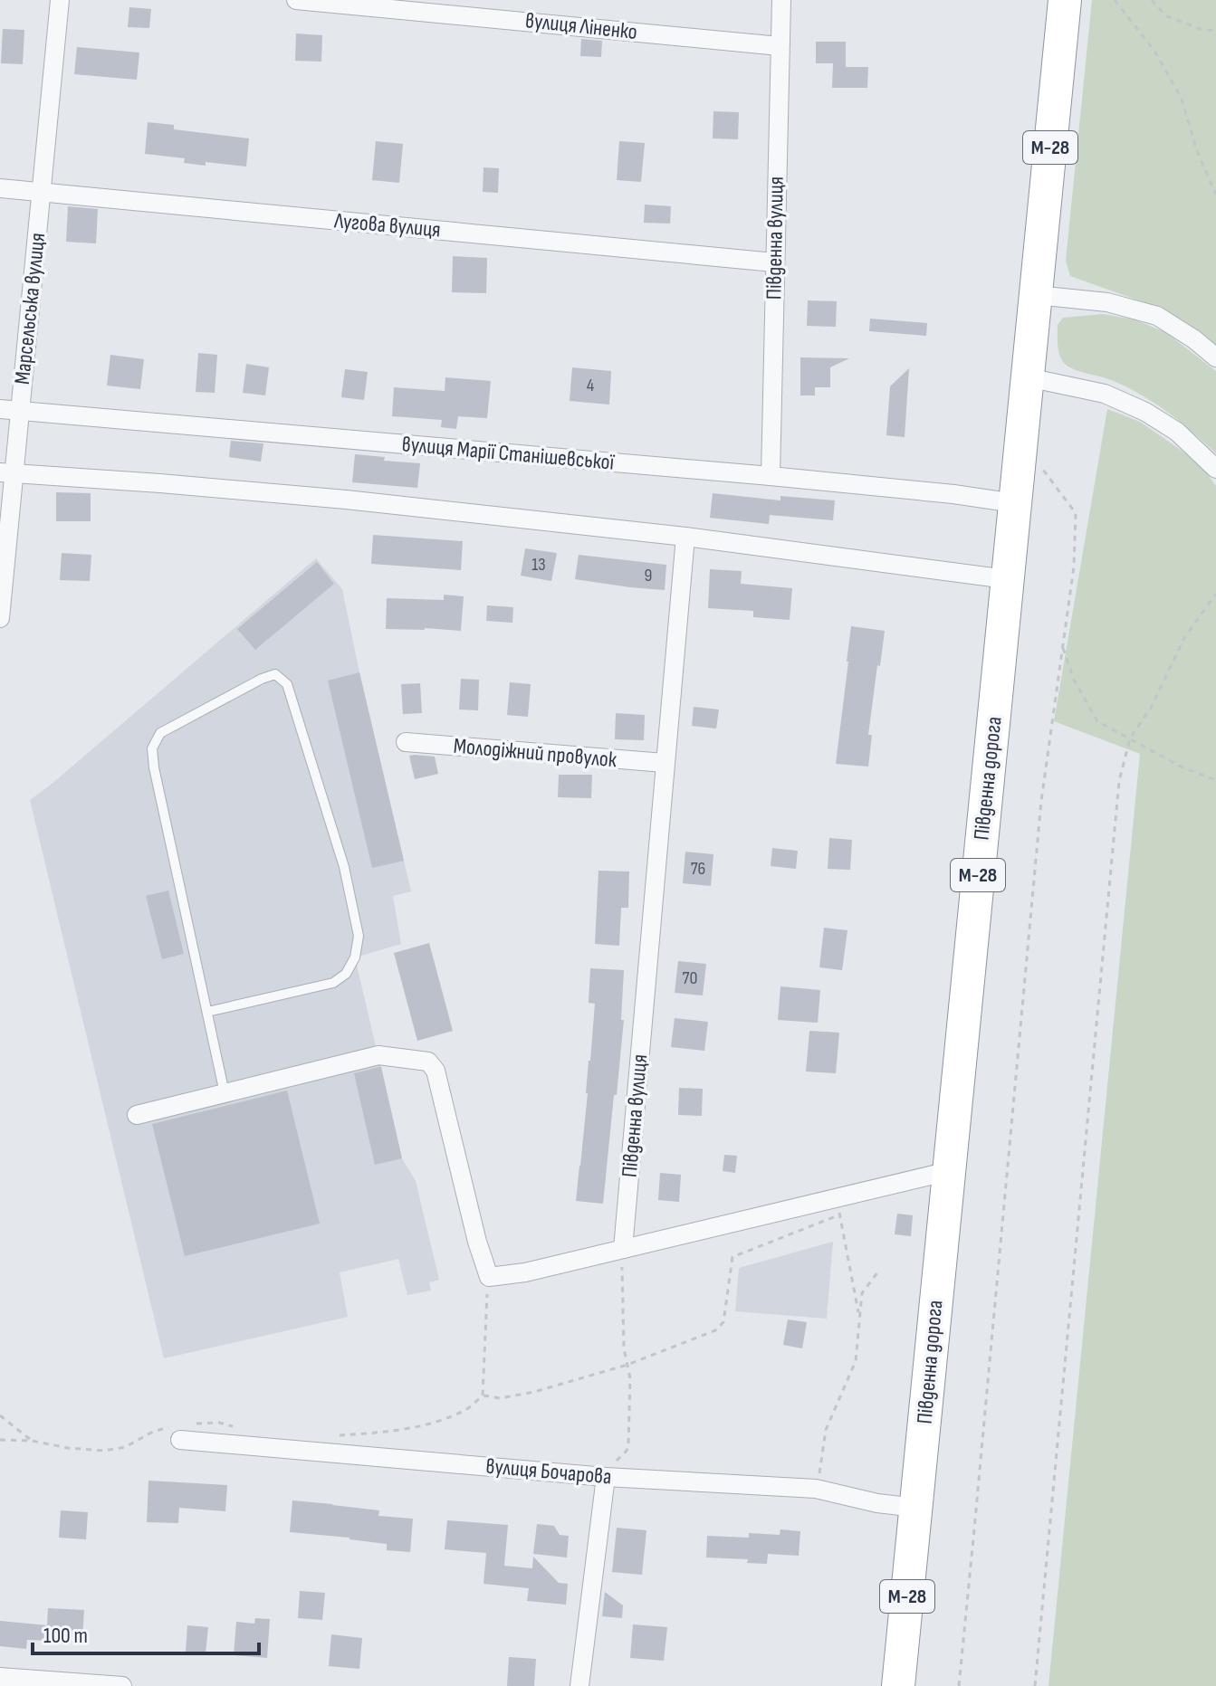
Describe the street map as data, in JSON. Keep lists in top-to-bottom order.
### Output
{
  "streets": {
    "highway": ["М-28", "Південна дорога"],
    "street": [
      "вулиця Ліненко",
      "Лугова вулиця",
      "Південна вулиця",
      "Марсельська вулиця",
      "вулиця Марії Станішевської",
      "Молодіжний провулок",
      "вулиця Бочарова"
    ]
  },
  "crossings": [
    ["вулиця Ліненко", "Південна вулиця"],
    ["Лугова вулиця", "Південна вулиця"],
    ["Лугова вулиця", "Марсельська вулиця"],
    ["Південна вулиця", "вулиця Марії Станішевської"],
    ["Південна вулиця", "Молодіжний провулок"],
    ["Марсельська вулиця", "вулиця Марії Станішевської"],
    ["вулиця Марії Станішевської", "Південна дорога"],
    ["Південна дорога", "вулиця Бочарова"]
  ],
  "house_numbers": [
    "4",
    "13",
    "9",
    "76",
    "70"
  ],
  "scale_bar": "100 m"
}
